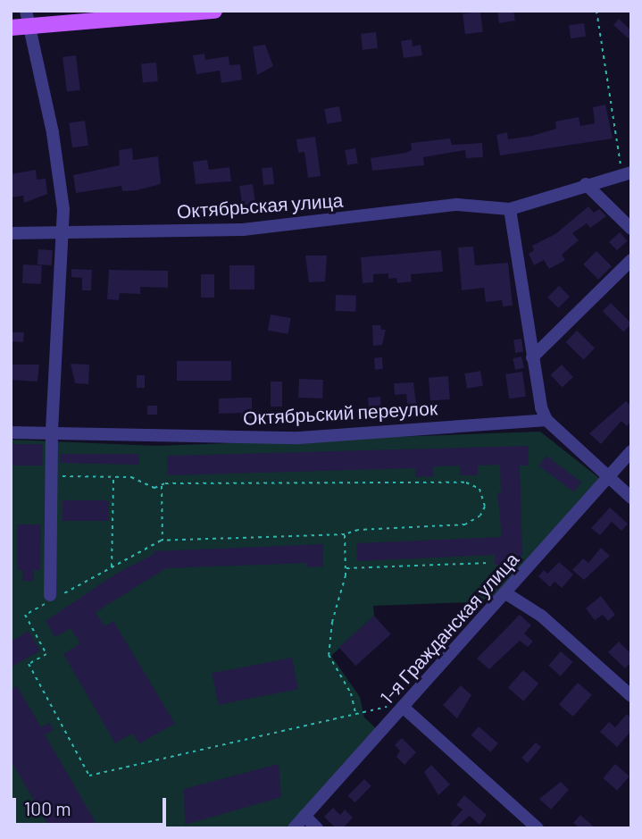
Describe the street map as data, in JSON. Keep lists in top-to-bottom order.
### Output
{
  "streets": {
    "street": ["Октябрьская улица", "Октябрьский переулок", "1-я Гражданская улица"]
  },
  "scale_bar": "100 m"
}
